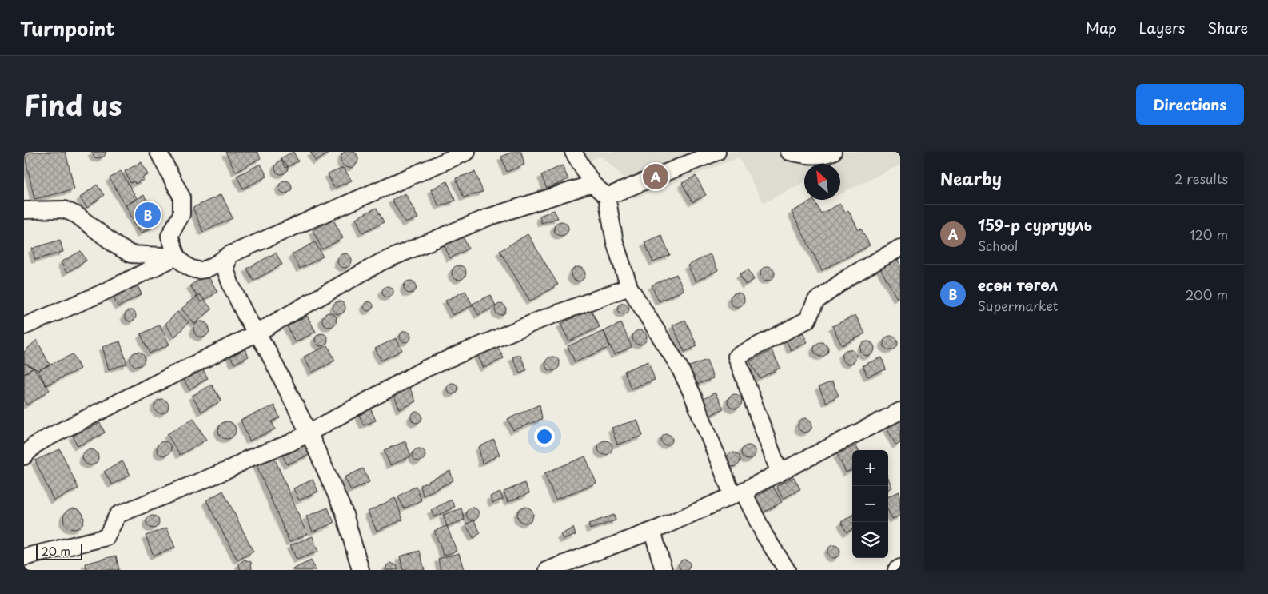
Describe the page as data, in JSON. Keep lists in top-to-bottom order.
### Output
{
  "scale_bar": "20 m",
  "north": "top left",
  "page": {
    "header": "Turnpoint",
    "nav": ["Map", "Layers", "Share"],
    "title": "Find us",
    "buttons": "Directions",
    "heading": ["Nearby", "2 results"],
    "pins": ["A", "B"],
    "list": [
      {
        "mark": "A",
        "name": "159-р сургууль",
        "note": "School",
        "value": "120 m"
      },
      {
        "mark": "B",
        "name": "есөн төгөл",
        "note": "Supermarket",
        "value": "200 m"
      }
    ],
    "map_buttons": ["+", "−"],
    "scale": "20 m"
  }
}
